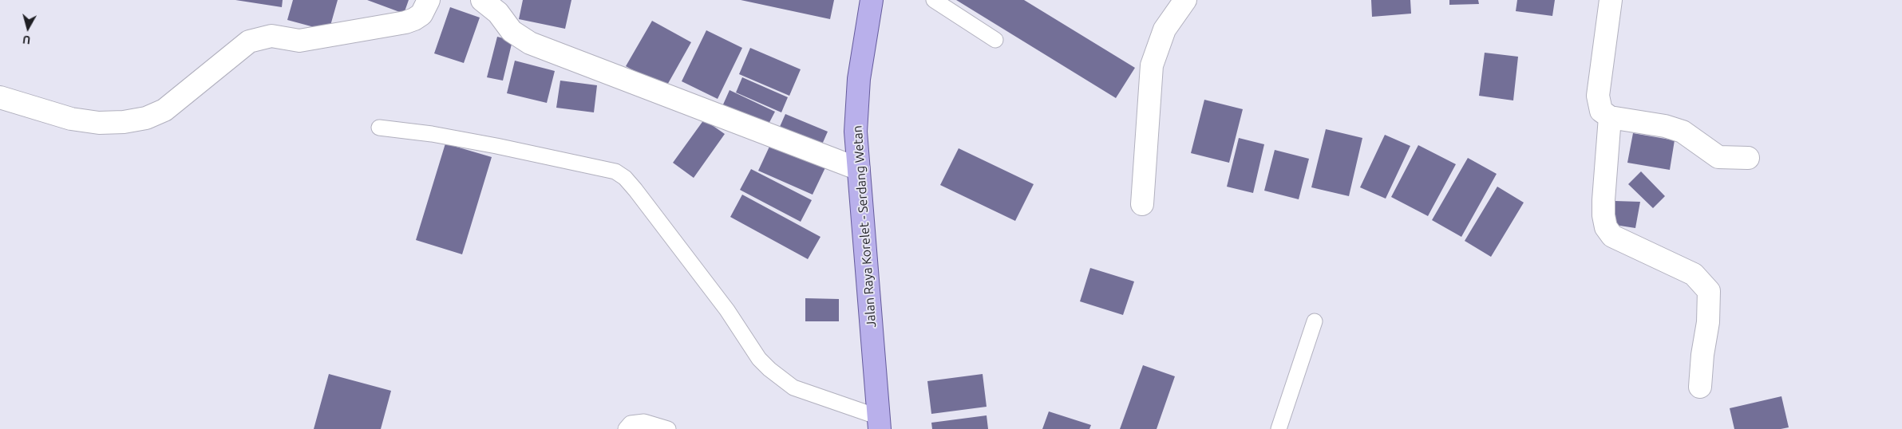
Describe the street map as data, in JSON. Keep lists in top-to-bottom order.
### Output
{
  "streets": {
    "main road": ["Jalan Raya Korelet - Serdang Wetan"]
  },
  "north": "bottom"
}
